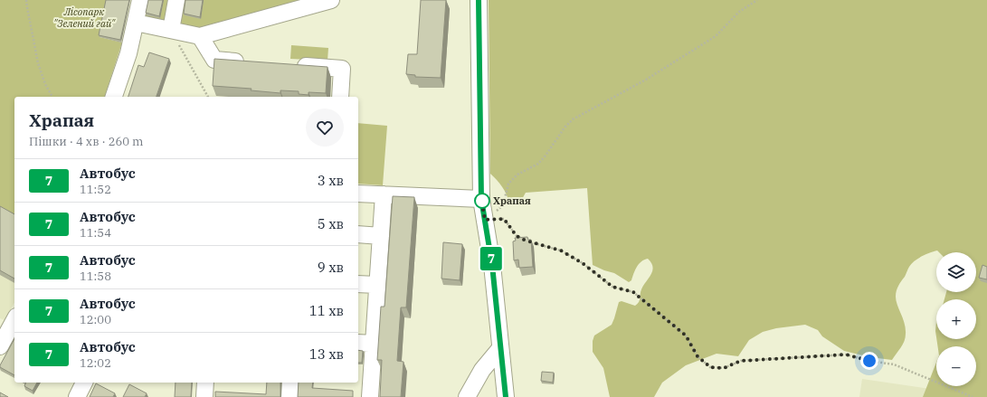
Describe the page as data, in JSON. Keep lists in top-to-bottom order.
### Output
{
  "parks": ["Лісопарк \"Зелений гай\""],
  "places": ["Храпая"],
  "lines": ["bus line 7"],
  "page": {
    "on_map": "7",
    "heading": ["Храпая", "Пішки · 4 хв · 260 m"],
    "list": [
      {
        "mark": "7",
        "name": "Автобус",
        "note": "11:52",
        "value": "3 хв"
      },
      {
        "mark": "7",
        "name": "Автобус",
        "note": "11:54",
        "value": "5 хв"
      },
      {
        "mark": "7",
        "name": "Автобус",
        "note": "11:58",
        "value": "9 хв"
      },
      {
        "mark": "7",
        "name": "Автобус",
        "note": "12:00",
        "value": "11 хв"
      },
      {
        "mark": "7",
        "name": "Автобус",
        "note": "12:02",
        "value": "13 хв"
      }
    ],
    "map_buttons": ["+", "−"]
  }
}
